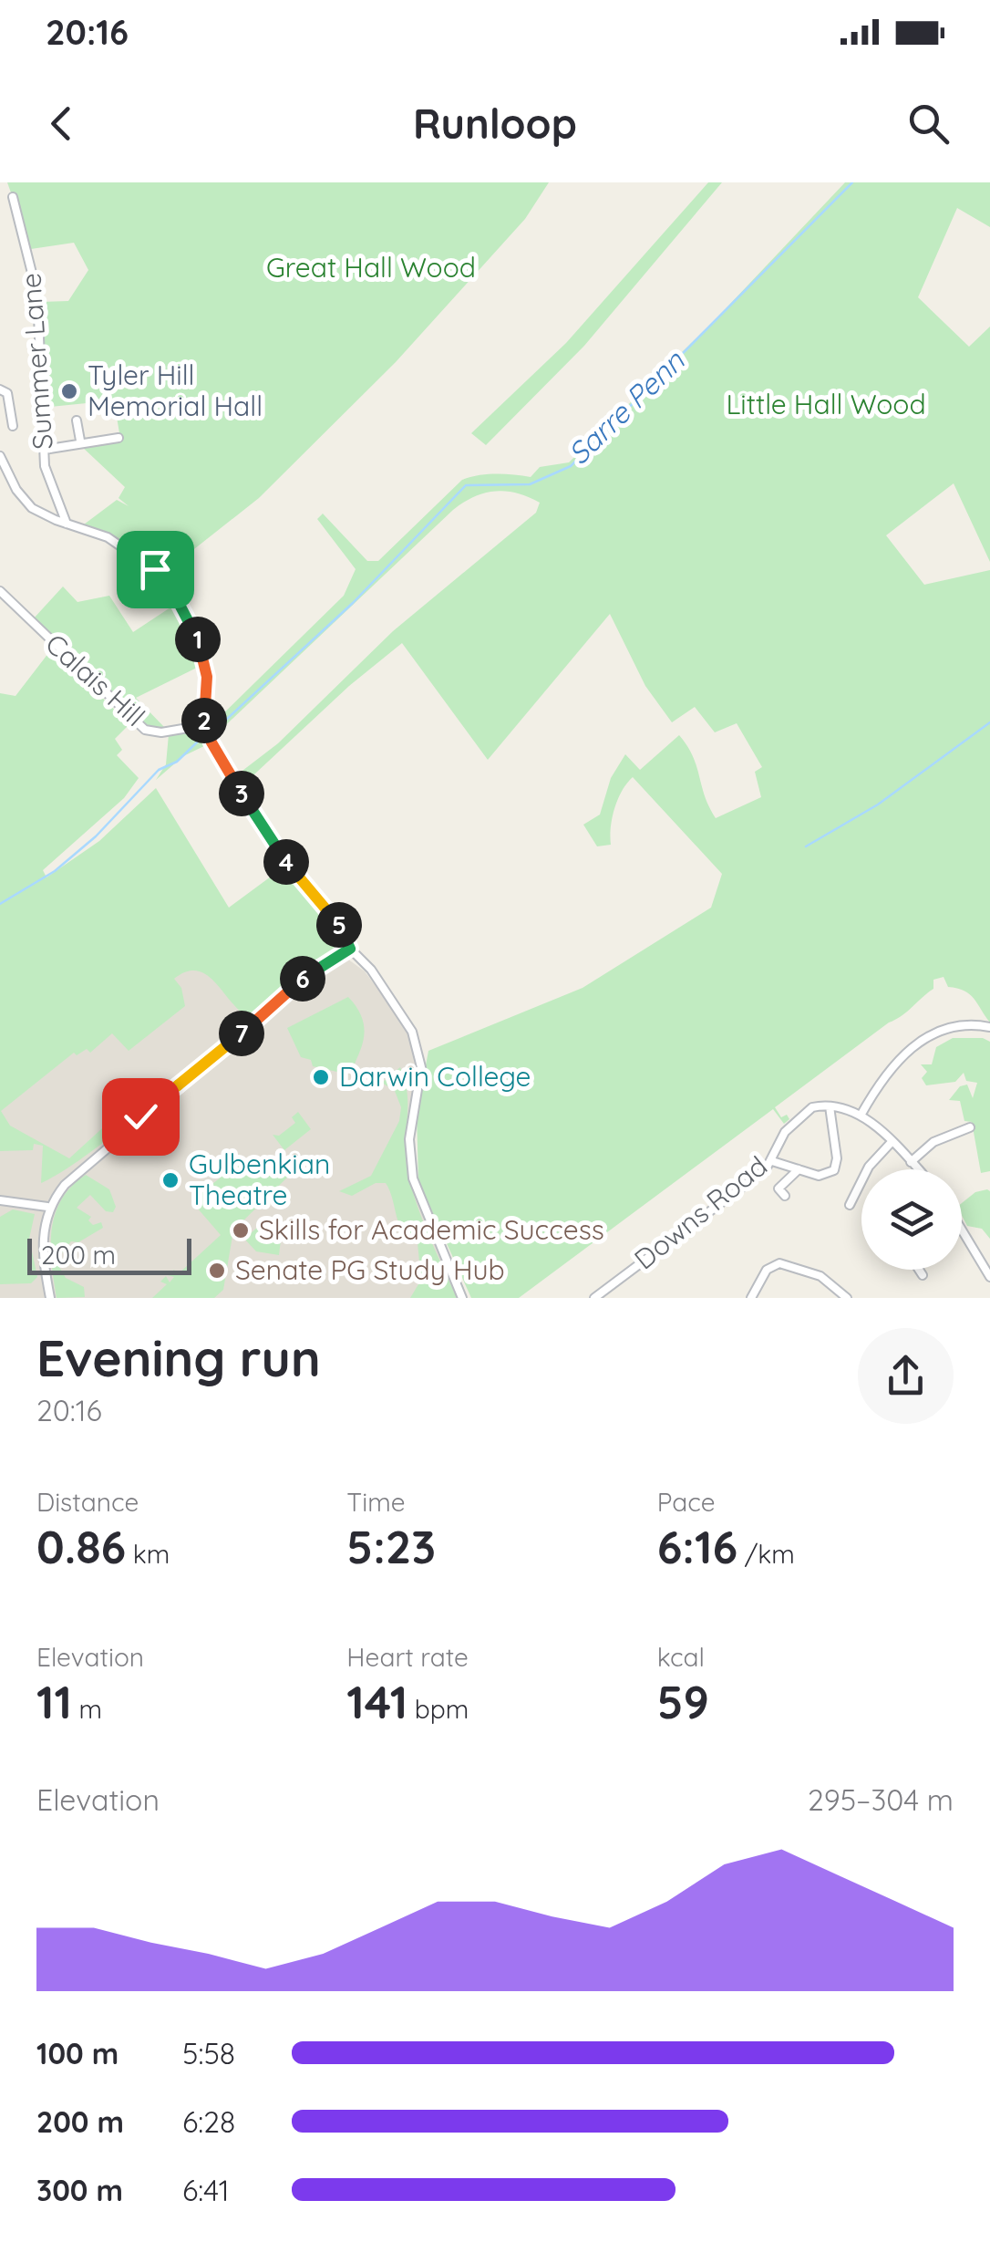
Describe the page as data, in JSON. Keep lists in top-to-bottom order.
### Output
{
  "streets": {
    "street": ["Summer Lane", "Calais Hill", "Downs Road"]
  },
  "water": ["Sarre Penn"],
  "parks": ["Great Hall Wood", "Little Hall Wood"],
  "places": [
    "Tyler Hill Memorial Hall",
    "Darwin College",
    "Gulbenkian Theatre",
    "Skills for Academic Success",
    "Senate PG Study Hub"
  ],
  "scale_bar": "200 m",
  "page": {
    "status": "20:16",
    "header": "Runloop",
    "pins": [
      "1",
      "2",
      "3",
      "4",
      "5",
      "6",
      "7"
    ],
    "scale": "200 m",
    "heading": ["Evening run", "20:16"],
    "stats": [
      ["Distance", "0.86 km"],
      ["Time", "5:23"],
      ["Pace", "6:16 /km"],
      ["Elevation", "11 m"],
      ["Heart rate", "141 bpm"],
      ["kcal", "59"]
    ],
    "chart": ["Elevation", "295–304 m"],
    "list": [
      {
        "name": "100 m",
        "note": "5:58"
      },
      {
        "name": "200 m",
        "note": "6:28"
      },
      {
        "name": "300 m",
        "note": "6:41"
      }
    ]
  }
}
